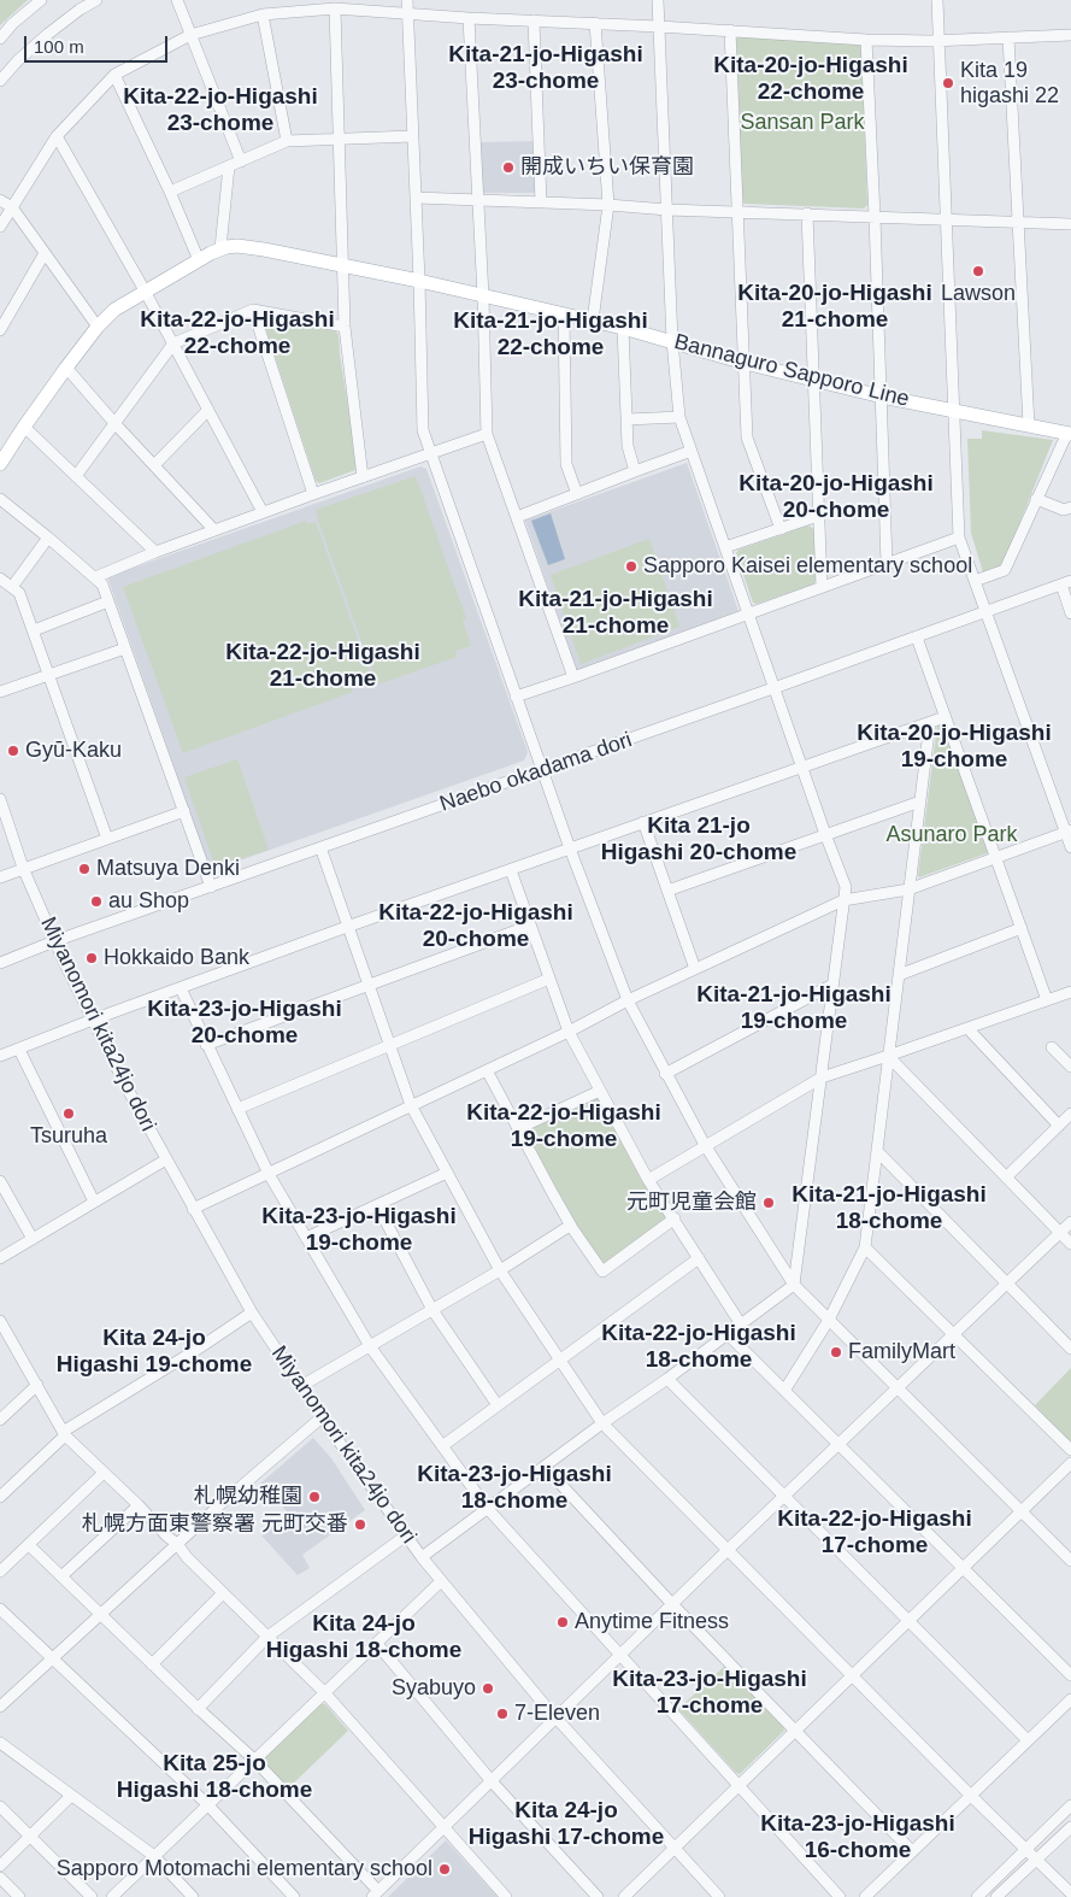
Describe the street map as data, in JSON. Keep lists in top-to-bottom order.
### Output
{
  "streets": {
    "main road": ["Bannaguro Sapporo Line"],
    "street": ["Naebo okadama dori", "Miyanomori kita24jo dori"]
  },
  "crossings": [
    ["Naebo okadama dori", "Miyanomori kita24jo dori"]
  ],
  "districts": [
    "Kita-21-jo-Higashi 23-chome",
    "Kita-20-jo-Higashi 22-chome",
    "Kita-22-jo-Higashi 23-chome",
    "Kita-20-jo-Higashi 21-chome",
    "Kita-22-jo-Higashi 22-chome",
    "Kita-21-jo-Higashi 22-chome",
    "Kita-20-jo-Higashi 20-chome",
    "Kita-21-jo-Higashi 21-chome",
    "Kita-22-jo-Higashi 21-chome",
    "Kita-20-jo-Higashi 19-chome",
    "Kita 21-jo Higashi 20-chome",
    "Kita-22-jo-Higashi 20-chome",
    "Kita-21-jo-Higashi 19-chome",
    "Kita-23-jo-Higashi 20-chome",
    "Kita-22-jo-Higashi 19-chome",
    "Kita-21-jo-Higashi 18-chome",
    "Kita-23-jo-Higashi 19-chome",
    "Kita-22-jo-Higashi 18-chome",
    "Kita 24-jo Higashi 19-chome",
    "Kita-23-jo-Higashi 18-chome",
    "Kita-22-jo-Higashi 17-chome",
    "Kita 24-jo Higashi 18-chome",
    "Kita-23-jo-Higashi 17-chome",
    "Kita 25-jo Higashi 18-chome",
    "Kita 24-jo Higashi 17-chome",
    "Kita-23-jo-Higashi 16-chome"
  ],
  "parks": ["Sansan Park", "Asunaro Park"],
  "places": [
    "Kita 19 higashi 22",
    "開成いちい保育園",
    "Lawson",
    "Sapporo Kaisei elementary school",
    "Gyū-Kaku",
    "Matsuya Denki",
    "au Shop",
    "Hokkaido Bank",
    "Tsuruha",
    "元町児童会館",
    "FamilyMart",
    "札幌幼稚園",
    "札幌方面東警察署 元町交番",
    "Anytime Fitness",
    "Syabuyo",
    "7-Eleven",
    "Sapporo Motomachi elementary school"
  ],
  "scale_bar": "100 m"
}
